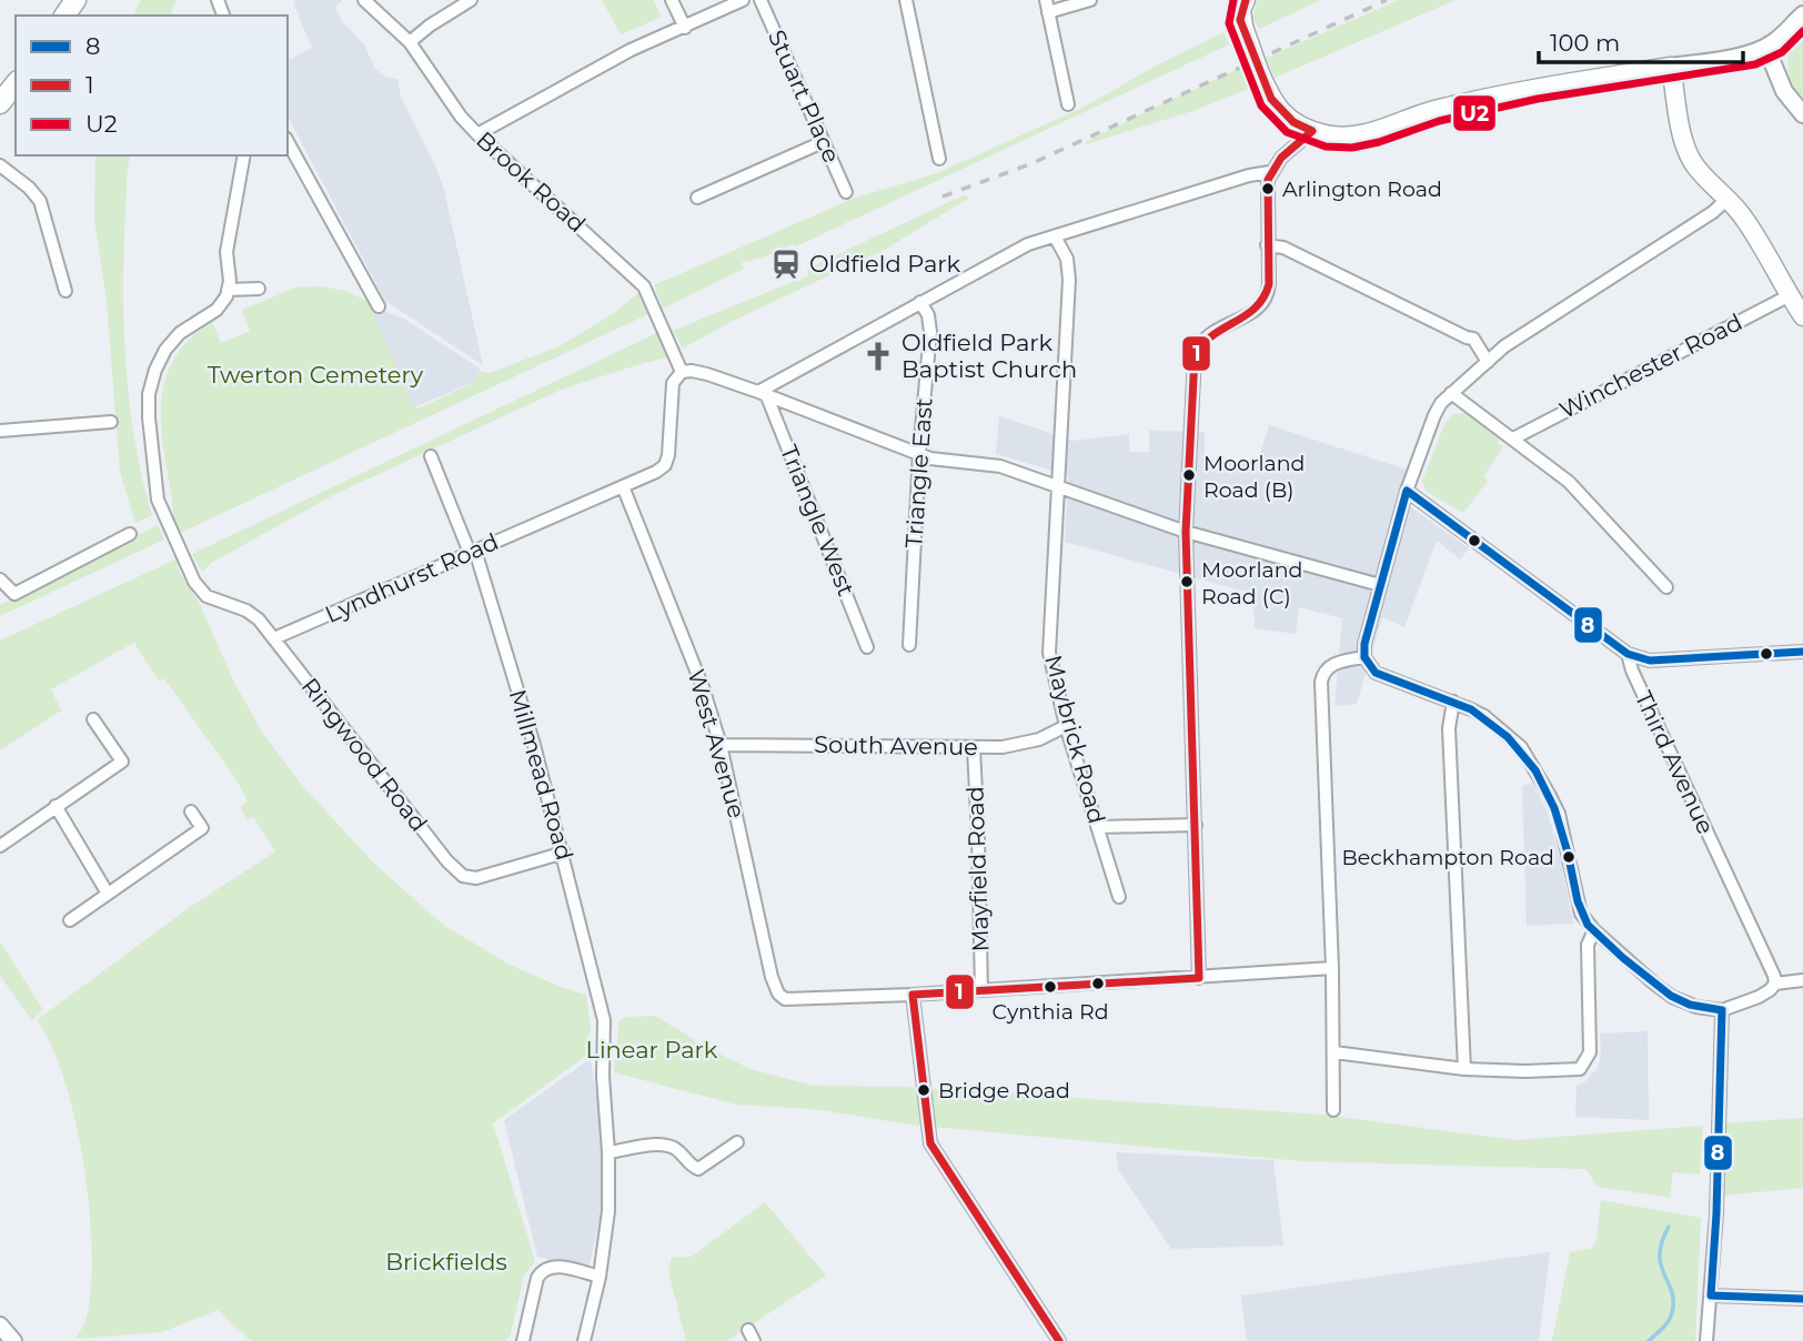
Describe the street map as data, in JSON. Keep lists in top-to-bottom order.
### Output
{
  "streets": {
    "street": [
      "Stuart Place",
      "Brook Road",
      "Winchester Road",
      "Triangle East",
      "Triangle West",
      "Lyndhurst Road",
      "Maybrick Road",
      "West Avenue",
      "South Avenue",
      "Ringwood Road",
      "Third Avenue",
      "Millmead Road",
      "Mayfield Road"
    ]
  },
  "crossings": [
    ["Lyndhurst Road", "West Avenue"],
    ["Lyndhurst Road", "Ringwood Road"],
    ["Lyndhurst Road", "Millmead Road"],
    ["Maybrick Road", "South Avenue"],
    ["West Avenue", "South Avenue"],
    ["South Avenue", "Mayfield Road"],
    ["Ringwood Road", "Millmead Road"]
  ],
  "parks": ["Twerton Cemetery", "Linear Park", "Brickfields"],
  "places": {
    "other": [
      "Arlington Road",
      "Moorland Road (B)",
      "Moorland Road (C)",
      "Beckhampton Road",
      "Cynthia Rd",
      "Bridge Road"
    ],
    "station": ["Oldfield Park"],
    "church": ["Oldfield Park Baptist Church"]
  },
  "lines": ["transit line 1", "transit line U2", "transit line 8"],
  "legend": ["8", "1", "U2"],
  "scale_bar": "100 m"
}
